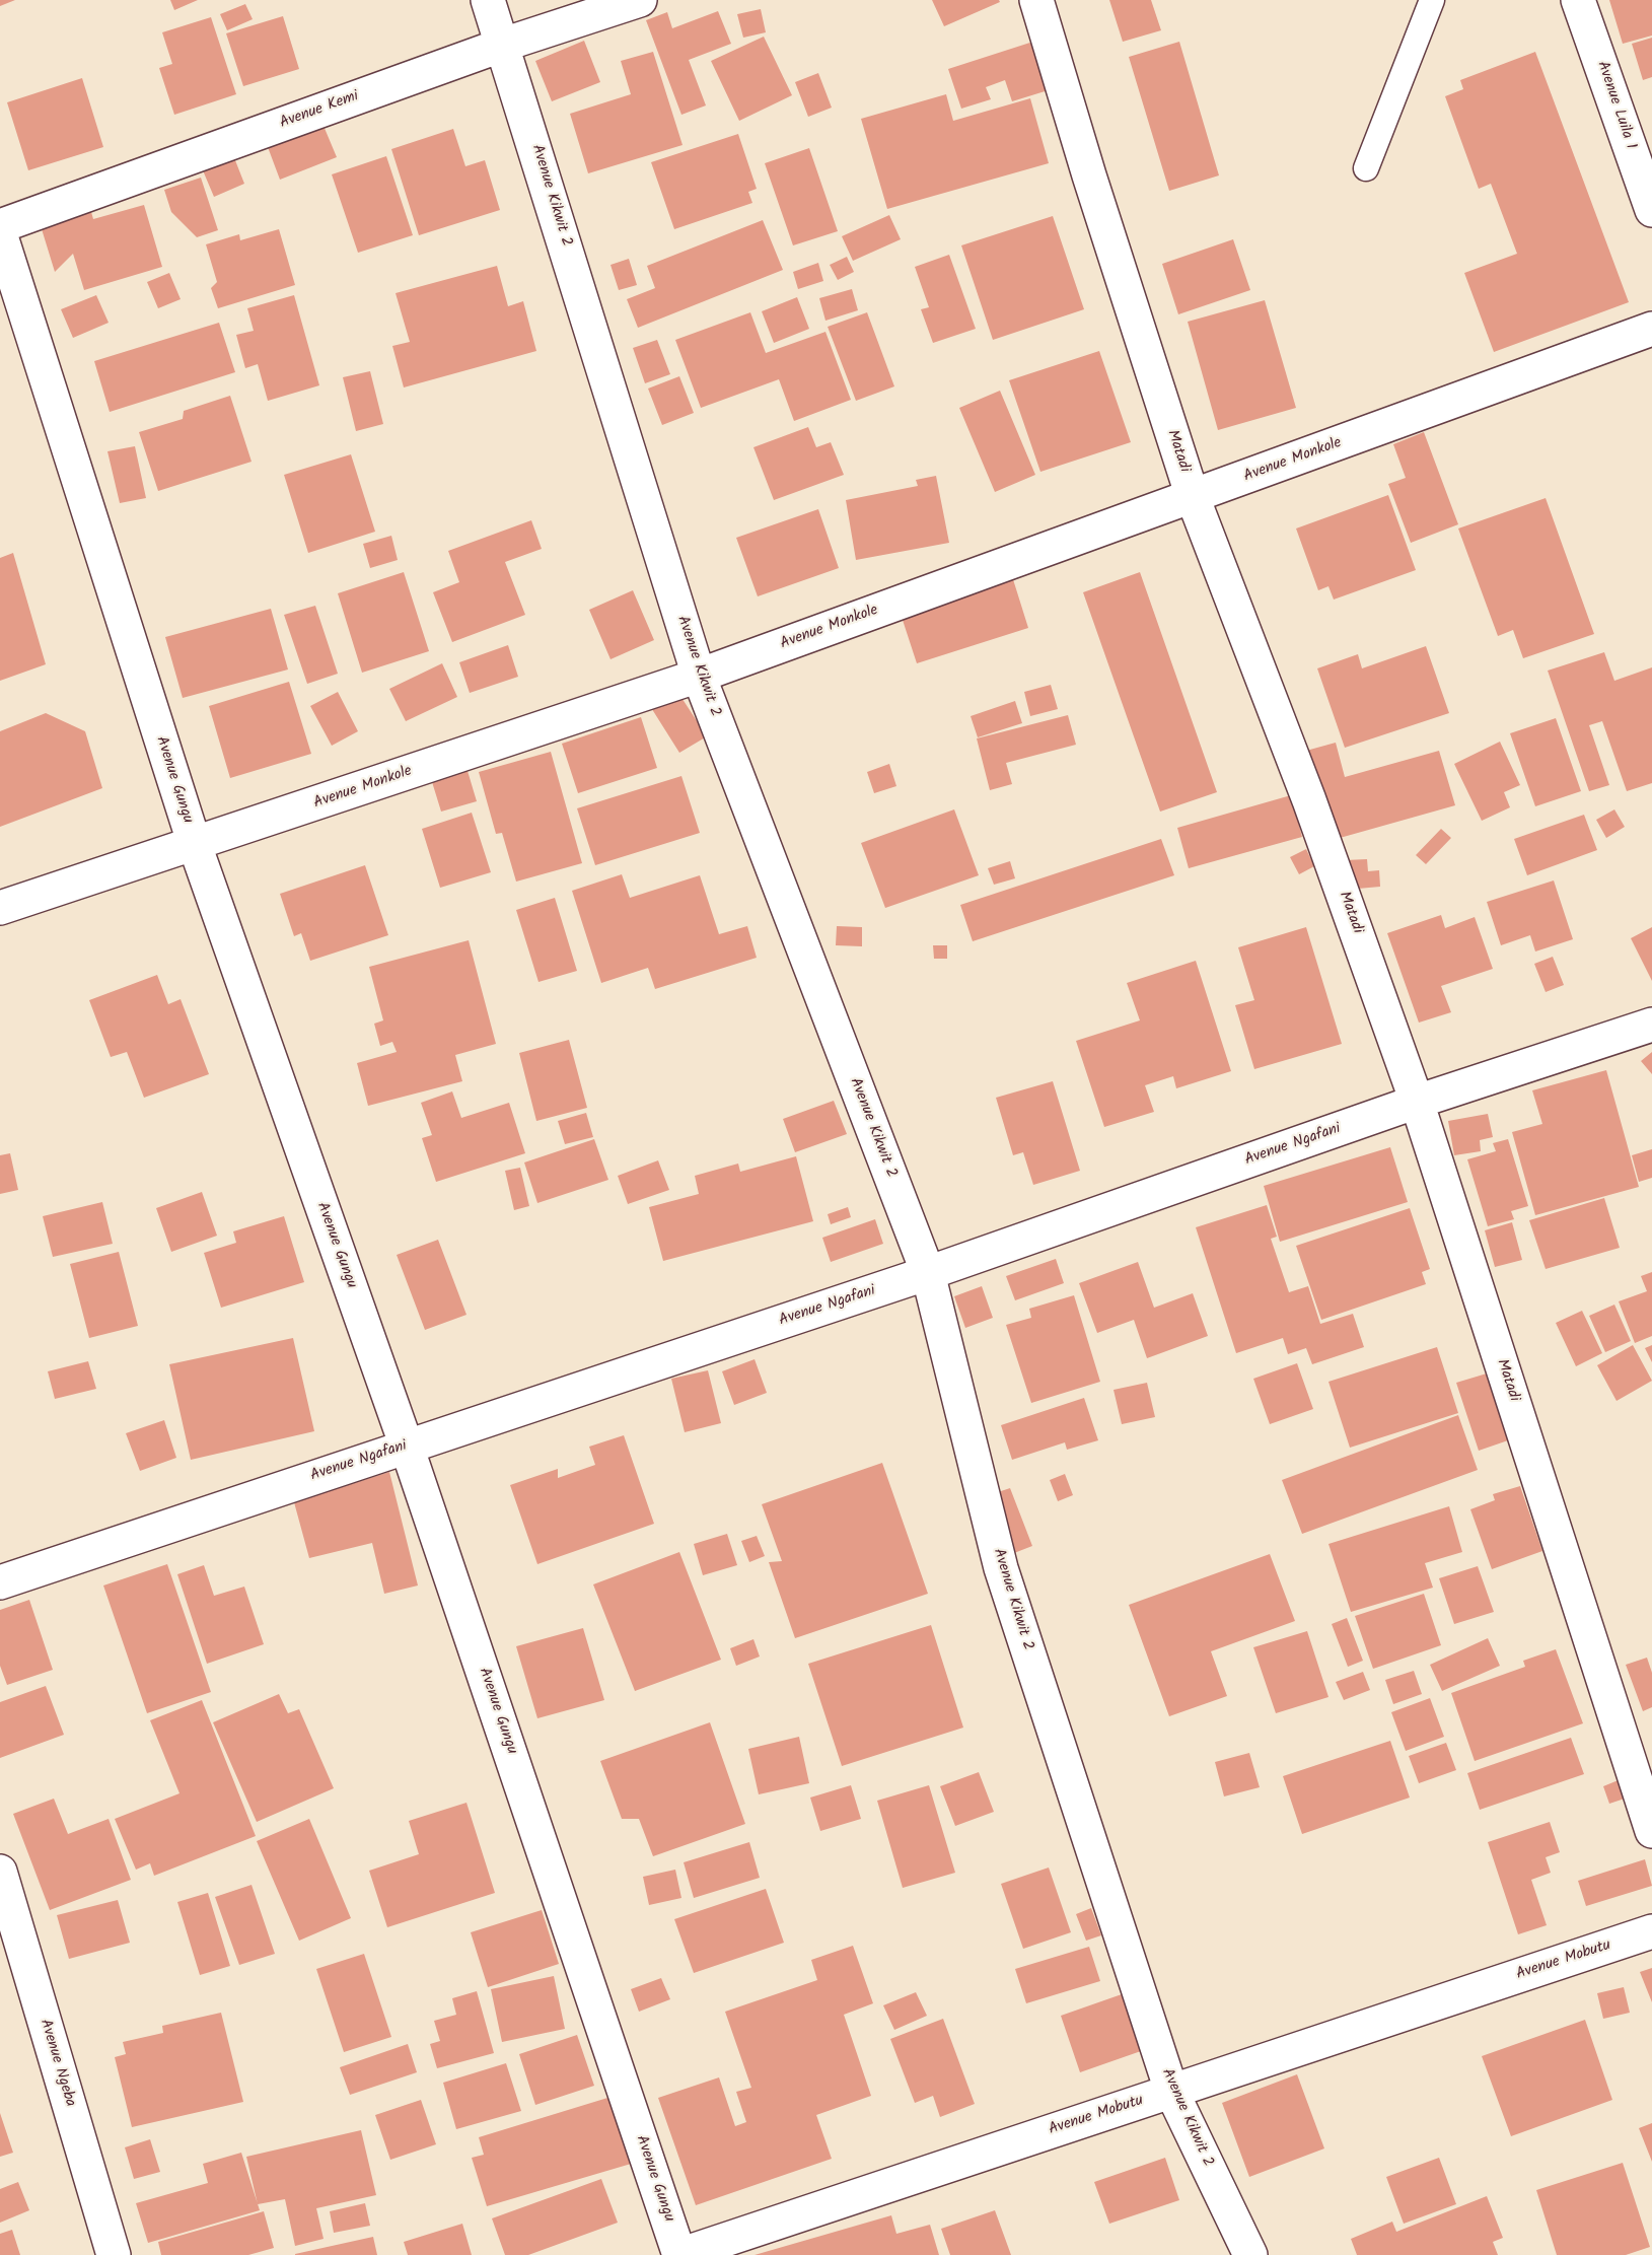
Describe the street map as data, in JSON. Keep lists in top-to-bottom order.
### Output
{
  "streets": {
    "street": [
      "Avenue Luila 1",
      "Avenue Kemi",
      "Avenue Kikwit 2",
      "Matadi",
      "Avenue Monkole",
      "Avenue Gungu",
      "Avenue Ngafani",
      "Avenue Mobutu",
      "Avenue Ngeba"
    ]
  },
  "crossings": [
    ["Avenue Kemi", "Avenue Kikwit 2"],
    ["Avenue Kikwit 2", "Avenue Monkole"],
    ["Avenue Kikwit 2", "Avenue Ngafani"],
    ["Avenue Kikwit 2", "Avenue Mobutu"],
    ["Matadi", "Avenue Monkole"],
    ["Matadi", "Avenue Ngafani"],
    ["Avenue Monkole", "Avenue Gungu"],
    ["Avenue Gungu", "Avenue Ngafani"],
    ["Avenue Gungu", "Avenue Mobutu"]
  ]
}
